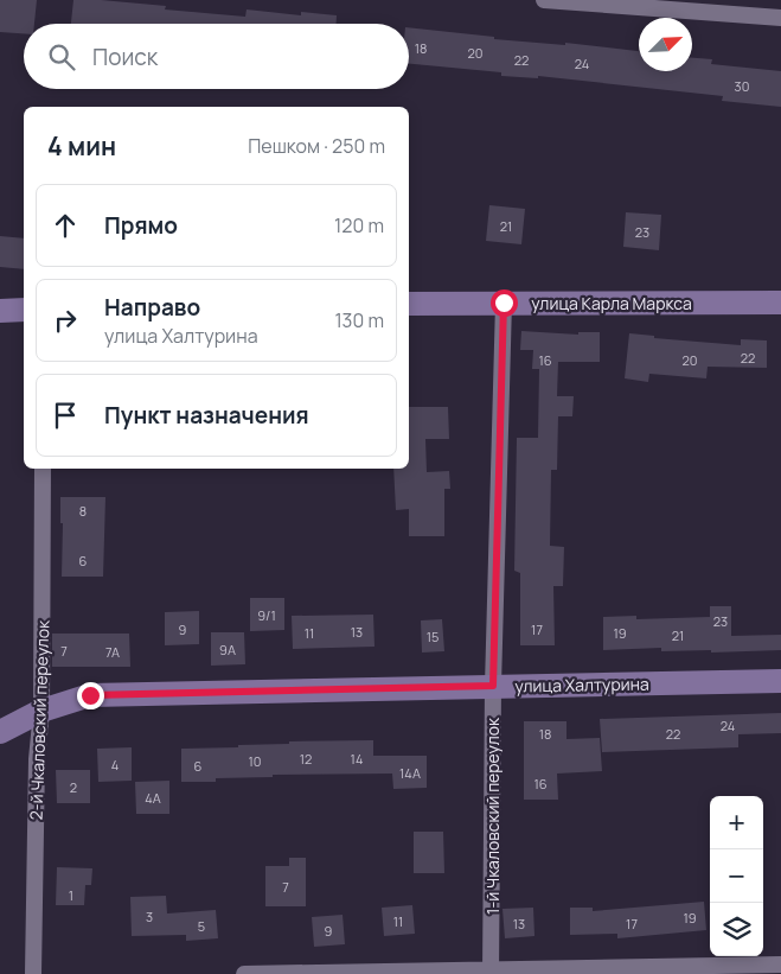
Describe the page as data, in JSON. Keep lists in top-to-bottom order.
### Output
{
  "streets": {
    "street": [
      "улица Карла Маркса",
      "улица Халтурина",
      "2-й Чкаловский переулок",
      "1-й Чкаловский переулок"
    ]
  },
  "crossings": [
    ["улица Карла Маркса", "1-й Чкаловский переулок"],
    ["улица Халтурина", "2-й Чкаловский переулок"],
    ["улица Халтурина", "1-й Чкаловский переулок"]
  ],
  "house_numbers": [
    "18",
    "20",
    "22",
    "24",
    "30",
    "21",
    "23",
    "22",
    "16",
    "20",
    "8",
    "6",
    "9/1",
    "23",
    "9",
    "17",
    "13",
    "11",
    "19",
    "21",
    "15",
    "9А",
    "7",
    "7А",
    "24",
    "18",
    "22",
    "12",
    "14",
    "10",
    "4",
    "6",
    "14А",
    "16",
    "2",
    "4А",
    "7",
    "1",
    "3",
    "19",
    "11",
    "13",
    "17",
    "5",
    "9"
  ],
  "north": "top right",
  "page": {
    "search": "Поиск",
    "heading": ["4 мин", "Пешком · 250 m"],
    "list": [
      ["Прямо", "120 m"],
      ["Направо", "улица Халтурина", "130 m"],
      "Пункт назначения"
    ],
    "map_buttons": ["+", "−"]
  }
}
